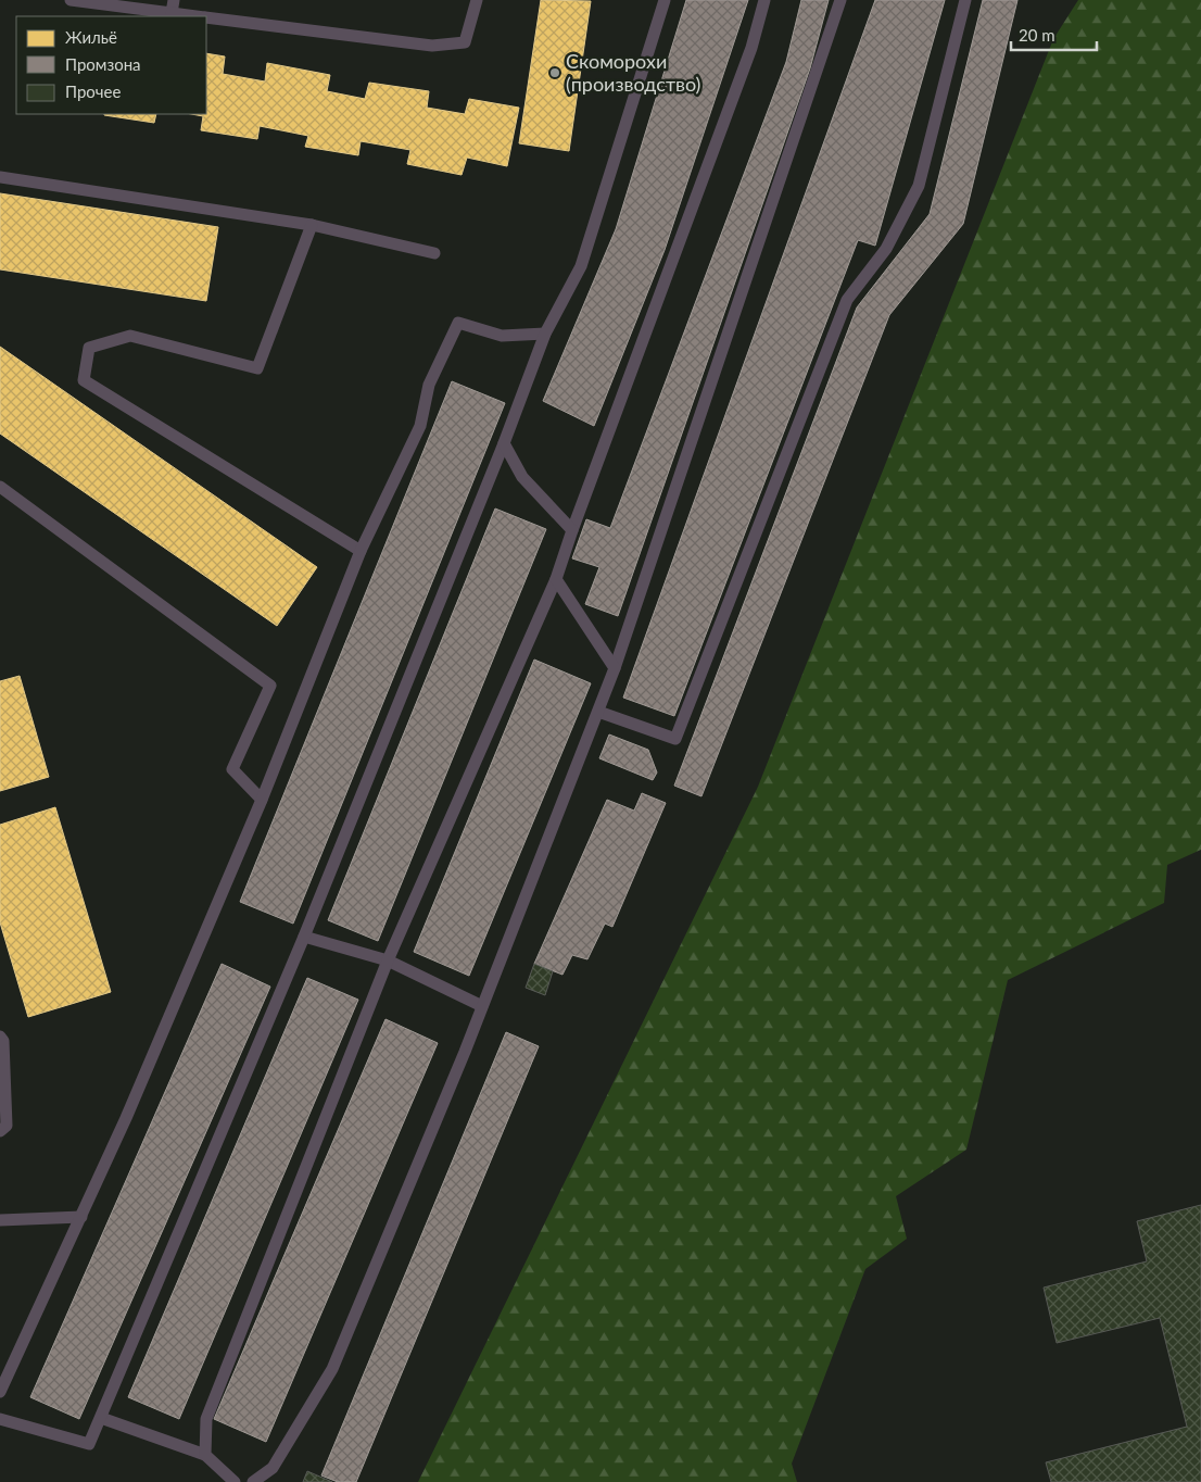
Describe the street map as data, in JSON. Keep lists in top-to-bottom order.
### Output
{
  "places": ["Скоморохи (производство)"],
  "legend": ["Жильё", "Промзона", "Прочее"],
  "scale_bar": "20 m"
}
